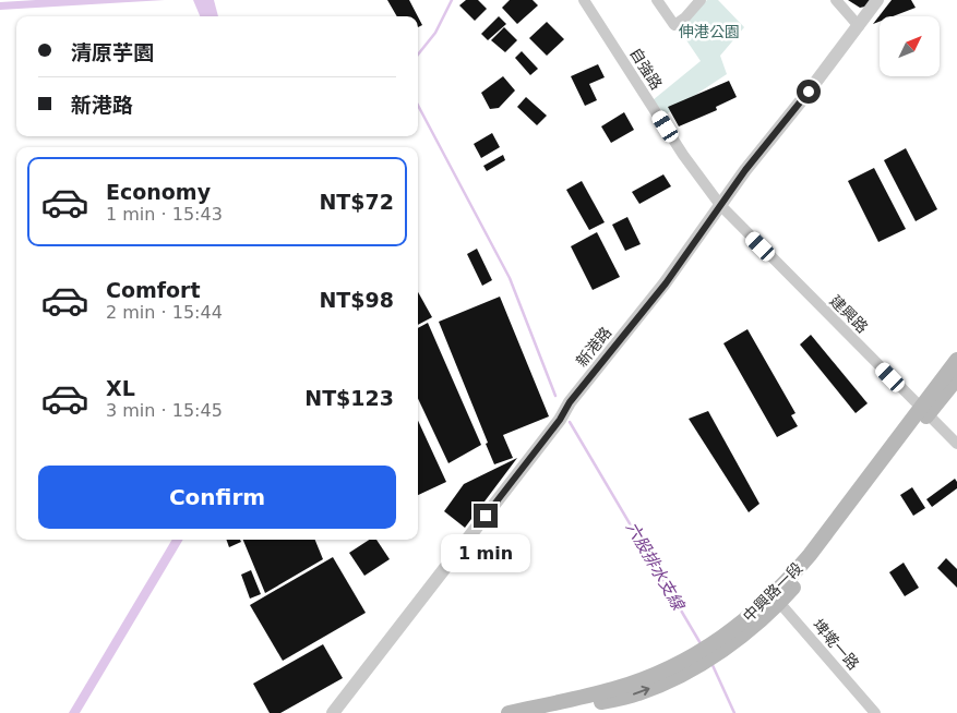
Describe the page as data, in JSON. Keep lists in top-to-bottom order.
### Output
{
  "streets": {
    "main road": ["中興路一段"],
    "street": [
      "自強路",
      "建興路",
      "新港路",
      "埤墘一路"
    ]
  },
  "crossings": [
    ["自強路", "建興路"],
    ["自強路", "新港路"],
    ["建興路", "新港路"],
    ["建興路", "中興路一段"],
    ["中興路一段", "埤墘一路"]
  ],
  "water": ["六股排水支線"],
  "parks": ["伸港公園"],
  "north": "top right",
  "page": {
    "banner": ["清原芋園", "新港路"],
    "list": [
      {
        "name": "Economy",
        "note": "1 min · 15:43",
        "value": "NT$72"
      },
      {
        "name": "Comfort",
        "note": "2 min · 15:44",
        "value": "NT$98"
      },
      {
        "name": "XL",
        "note": "3 min · 15:45",
        "value": "NT$123"
      }
    ],
    "buttons": "Confirm",
    "bubble": "1 min"
  }
}
